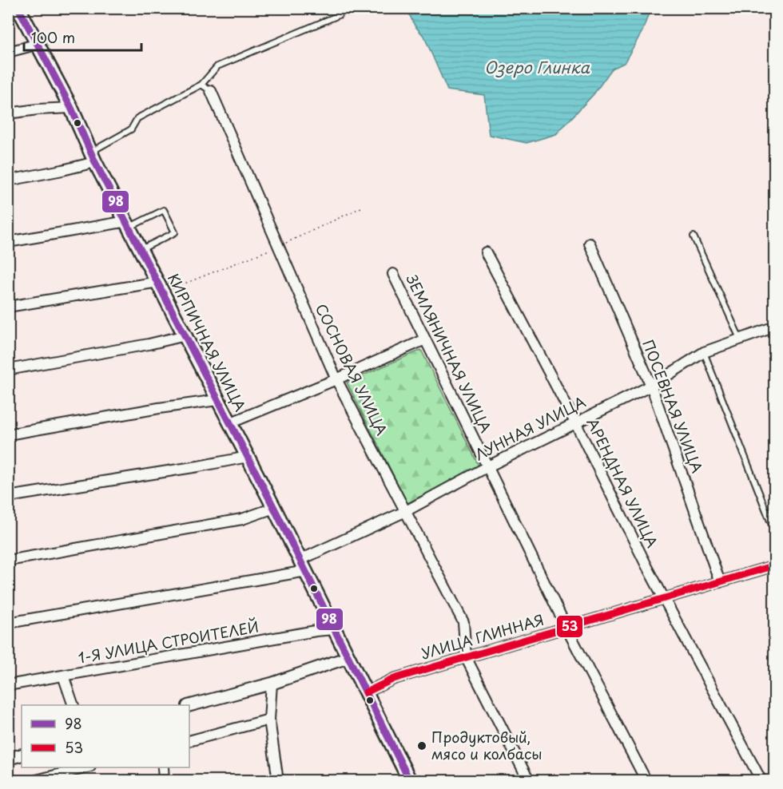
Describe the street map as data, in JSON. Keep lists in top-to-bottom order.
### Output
{
  "streets": {
    "main road": ["КИРПИЧНАЯ УЛИЦА"],
    "street": [
      "ЗЕМЛЯНИЧНАЯ УЛИЦА",
      "СОСНОВАЯ УЛИЦА",
      "ПОСЕВНАЯ УЛИЦА",
      "ЛУННАЯ УЛИЦА",
      "АРЕНДНАЯ УЛИЦА",
      "УЛИЦА ГЛИННАЯ",
      "1-Я УЛИЦА СТРОИТЕЛЕЙ"
    ]
  },
  "crossings": [
    ["КИРПИЧНАЯ УЛИЦА", "ЛУННАЯ УЛИЦА"],
    ["КИРПИЧНАЯ УЛИЦА", "УЛИЦА ГЛИННАЯ"],
    ["КИРПИЧНАЯ УЛИЦА", "1-Я УЛИЦА СТРОИТЕЛЕЙ"],
    ["ЗЕМЛЯНИЧНАЯ УЛИЦА", "ЛУННАЯ УЛИЦА"],
    ["ЗЕМЛЯНИЧНАЯ УЛИЦА", "УЛИЦА ГЛИННАЯ"],
    ["СОСНОВАЯ УЛИЦА", "ЛУННАЯ УЛИЦА"],
    ["СОСНОВАЯ УЛИЦА", "УЛИЦА ГЛИННАЯ"],
    ["ПОСЕВНАЯ УЛИЦА", "ЛУННАЯ УЛИЦА"],
    ["ПОСЕВНАЯ УЛИЦА", "УЛИЦА ГЛИННАЯ"],
    ["ЛУННАЯ УЛИЦА", "АРЕНДНАЯ УЛИЦА"],
    ["АРЕНДНАЯ УЛИЦА", "УЛИЦА ГЛИННАЯ"]
  ],
  "water": ["Озеро Глинка"],
  "places": ["Продуктовый, мясо и колбасы"],
  "lines": ["transit line 98", "transit line 53"],
  "legend": ["98", "53"],
  "scale_bar": "100 m"
}
